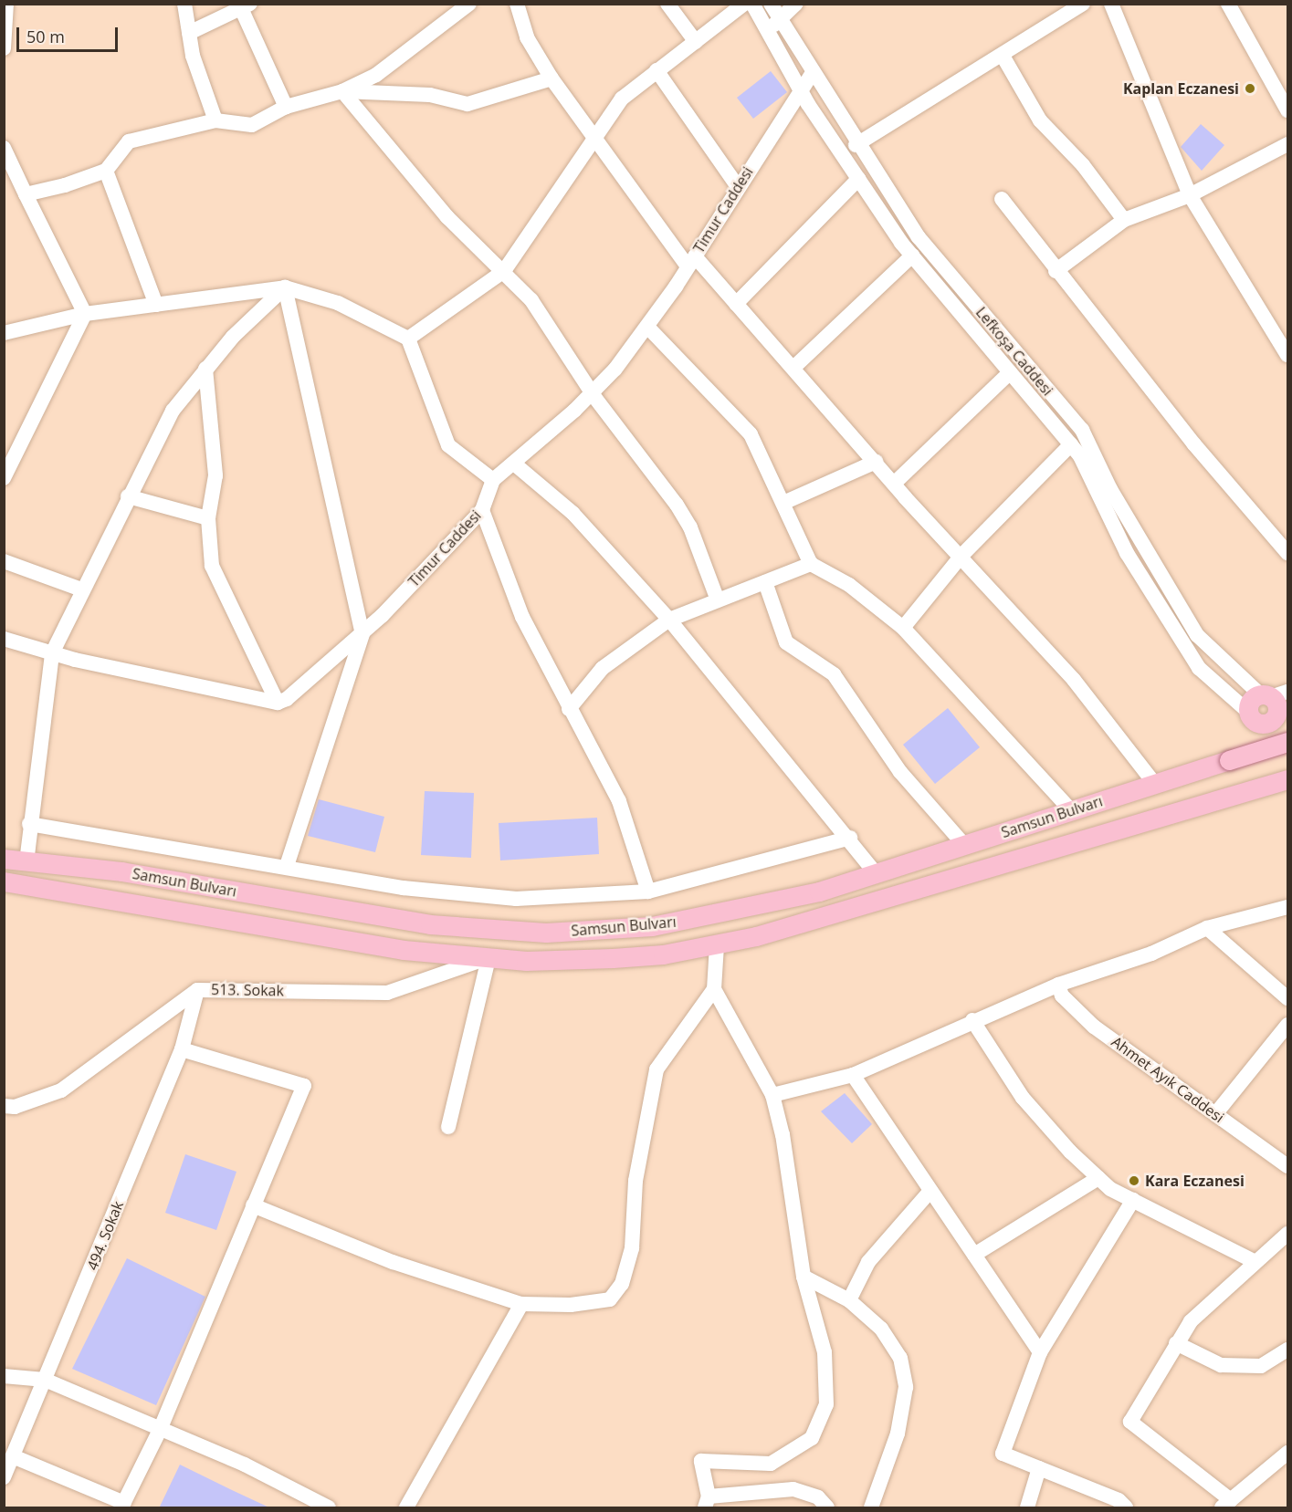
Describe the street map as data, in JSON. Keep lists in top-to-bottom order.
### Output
{
  "streets": {
    "main road": ["Samsun Bulvarı"],
    "street": [
      "Timur Caddesi",
      "Lefkoşa Caddesi",
      "513. Sokak",
      "Ahmet Ayık Caddesi",
      "494. Sokak"
    ]
  },
  "crossings": [
    ["Timur Caddesi", "Lefkoşa Caddesi"],
    ["513. Sokak", "494. Sokak"]
  ],
  "places": ["Kaplan Eczanesi", "Kara Eczanesi"],
  "scale_bar": "50 m"
}
